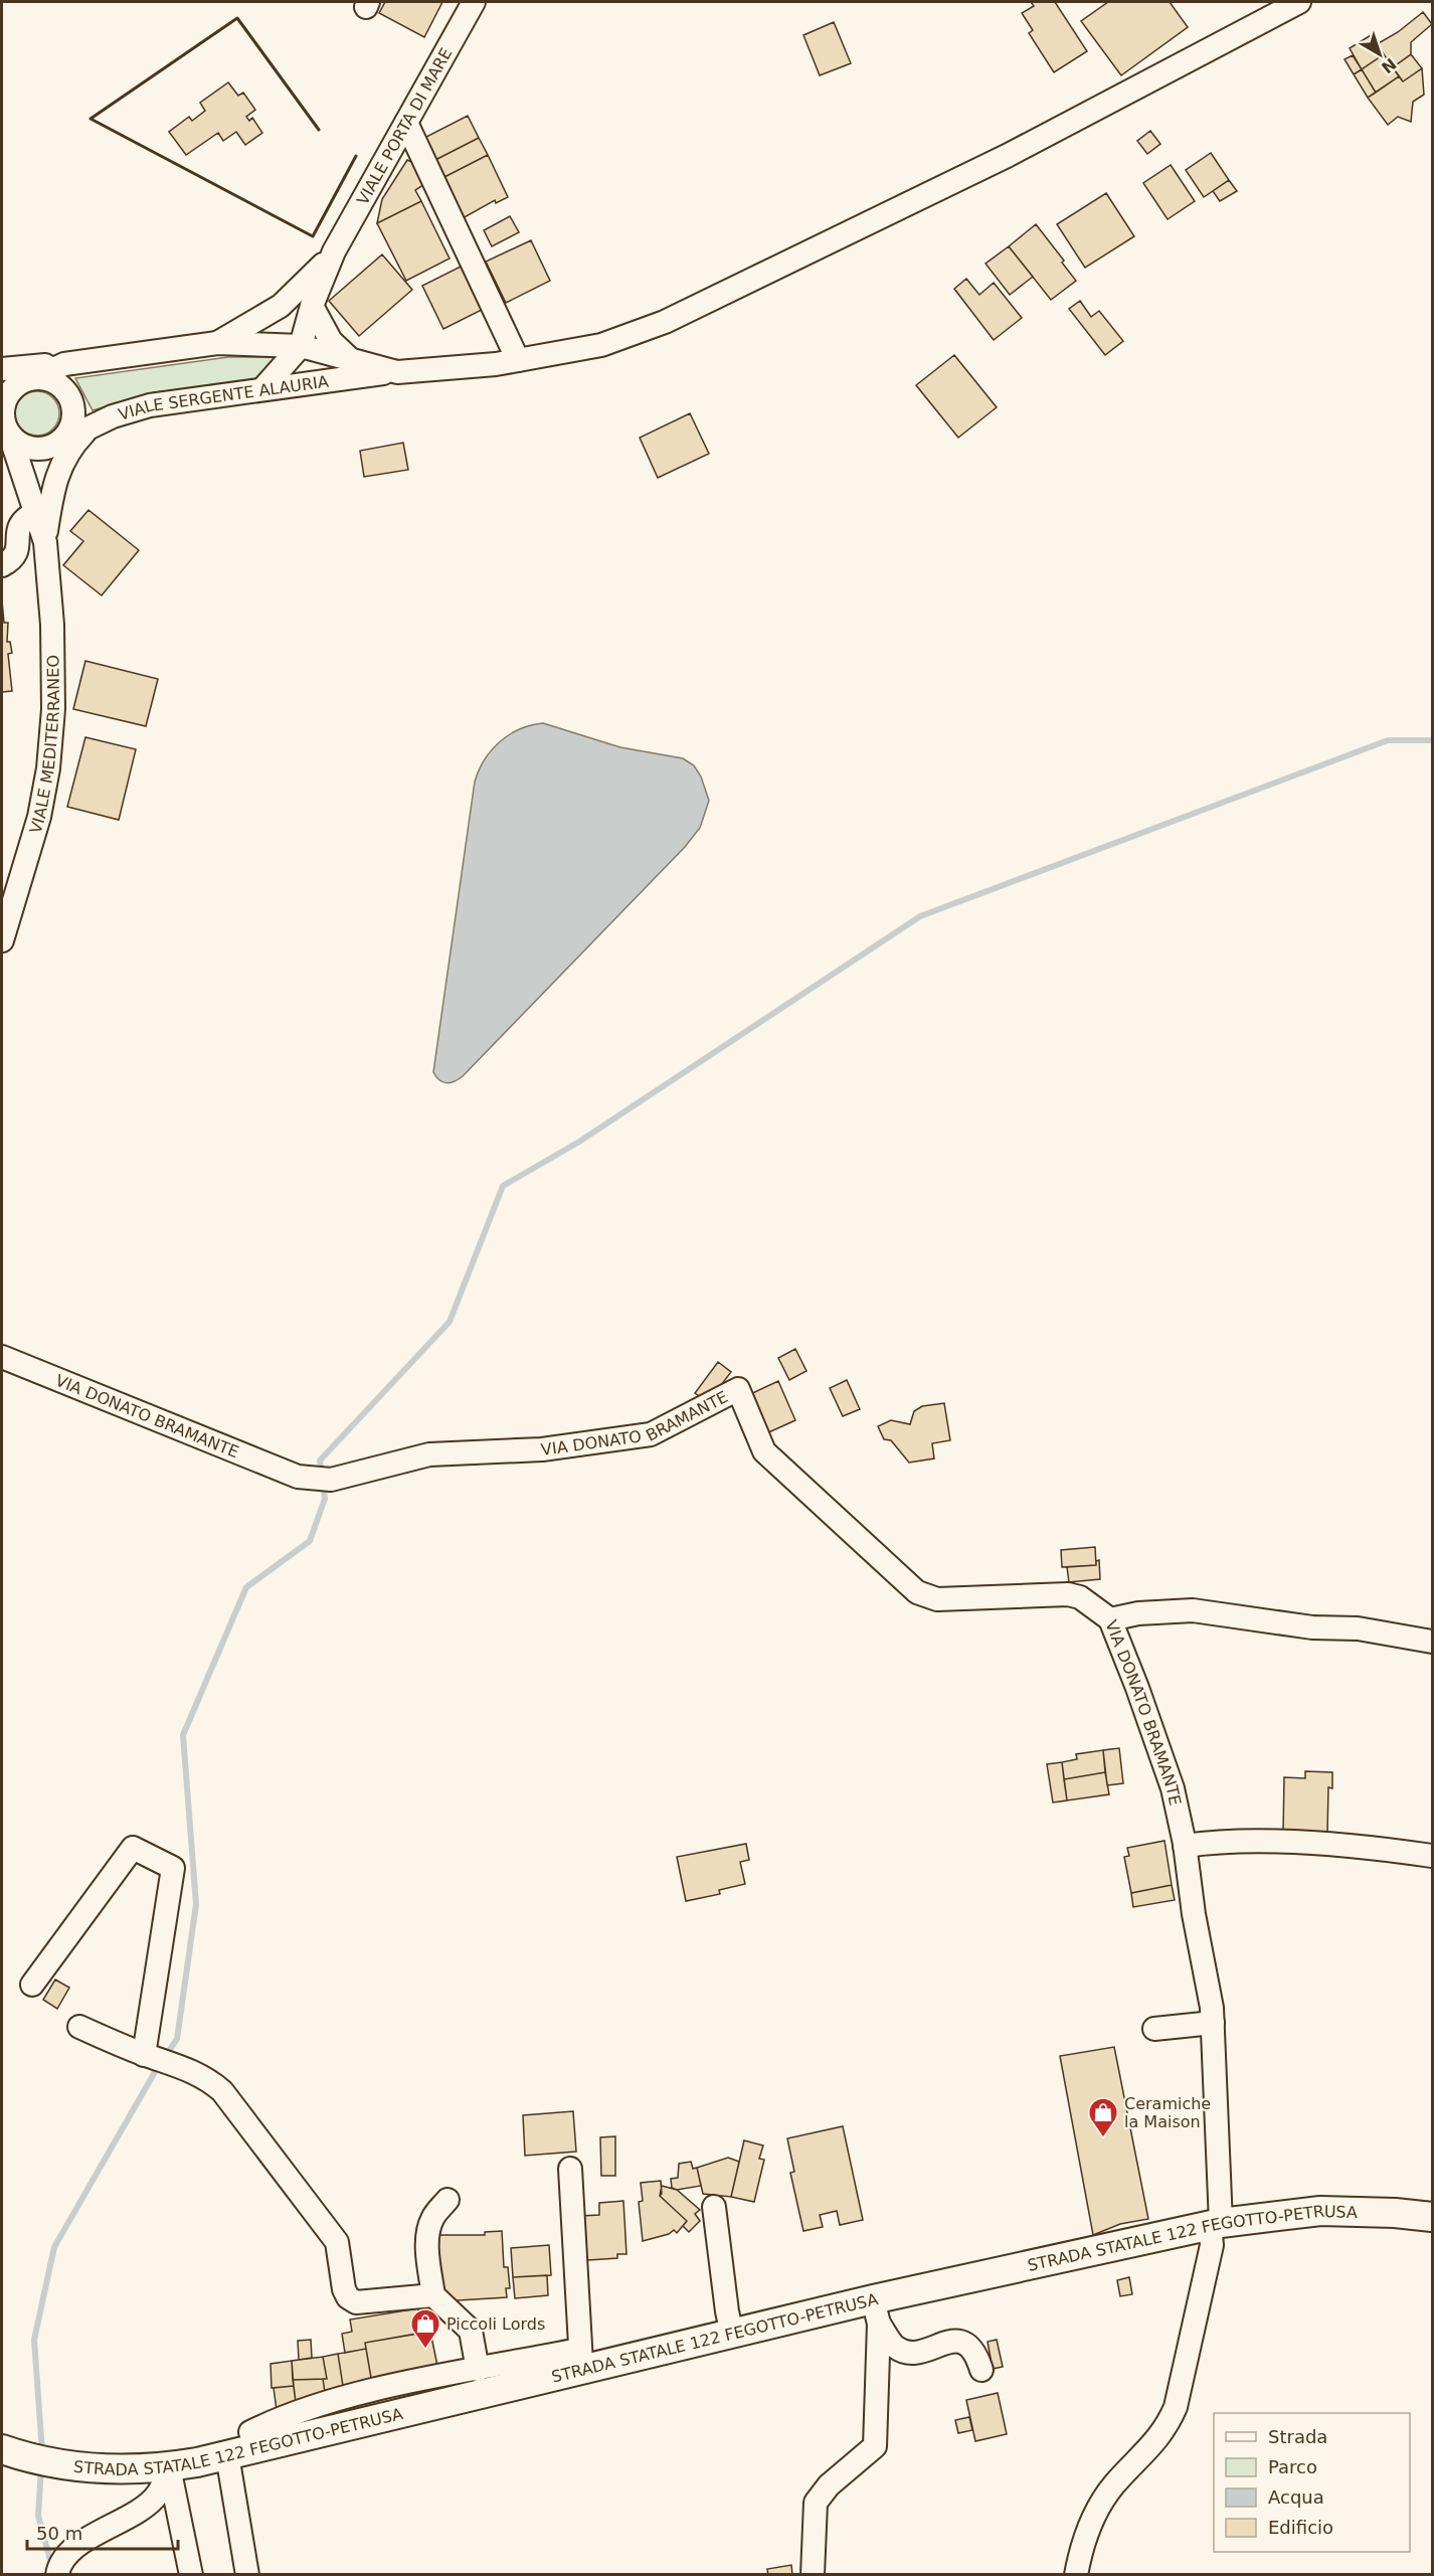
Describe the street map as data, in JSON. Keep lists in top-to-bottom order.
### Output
{
  "streets": {
    "main road": ["STRADA STATALE 122 FEGOTTO-PETRUSA"],
    "street": [
      "VIALE PORTA DI MARE",
      "VIALE SERGENTE ALAURIA",
      "VIALE MEDITERRANEO",
      "VIA DONATO BRAMANTE"
    ]
  },
  "crossings": [
    ["VIALE SERGENTE ALAURIA", "VIALE MEDITERRANEO"],
    ["VIA DONATO BRAMANTE", "STRADA STATALE 122 FEGOTTO-PETRUSA"]
  ],
  "places": {
    "shop": ["Ceramiche la Maison", "Piccoli Lords"]
  },
  "legend": [
    "Strada",
    "Parco",
    "Acqua",
    "Edificio"
  ],
  "scale_bar": "50 m",
  "north": "bottom right"
}
